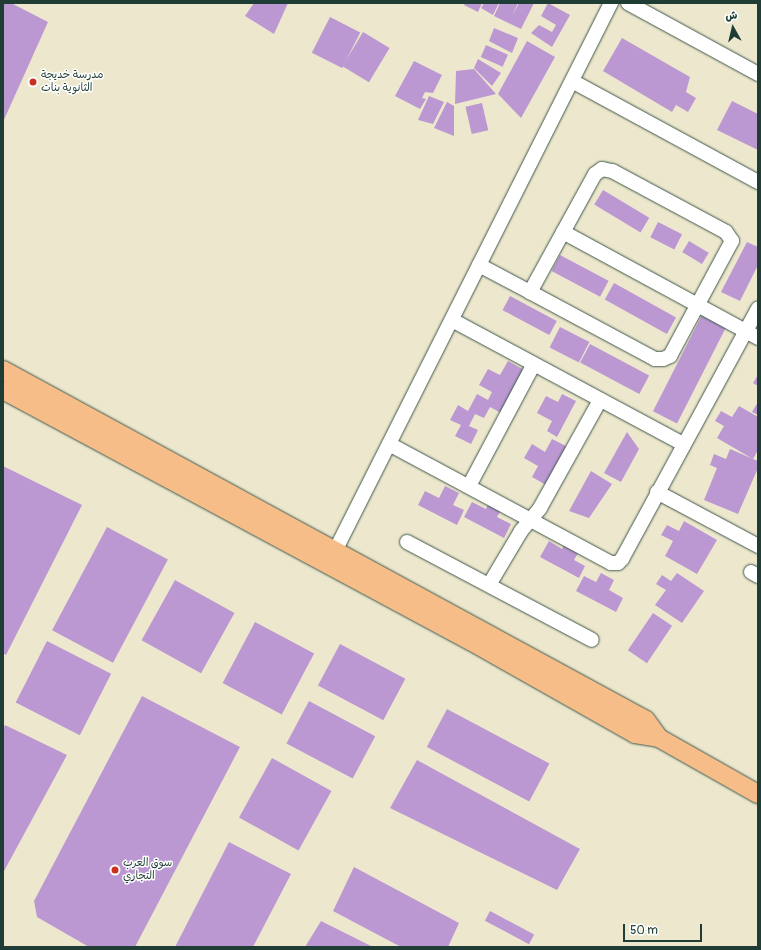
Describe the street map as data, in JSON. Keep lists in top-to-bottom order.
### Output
{
  "places": ["مدرسة خديجة الثانوية بنات", "سوق العرب التجاري"],
  "scale_bar": "50 m",
  "north": "top"
}
